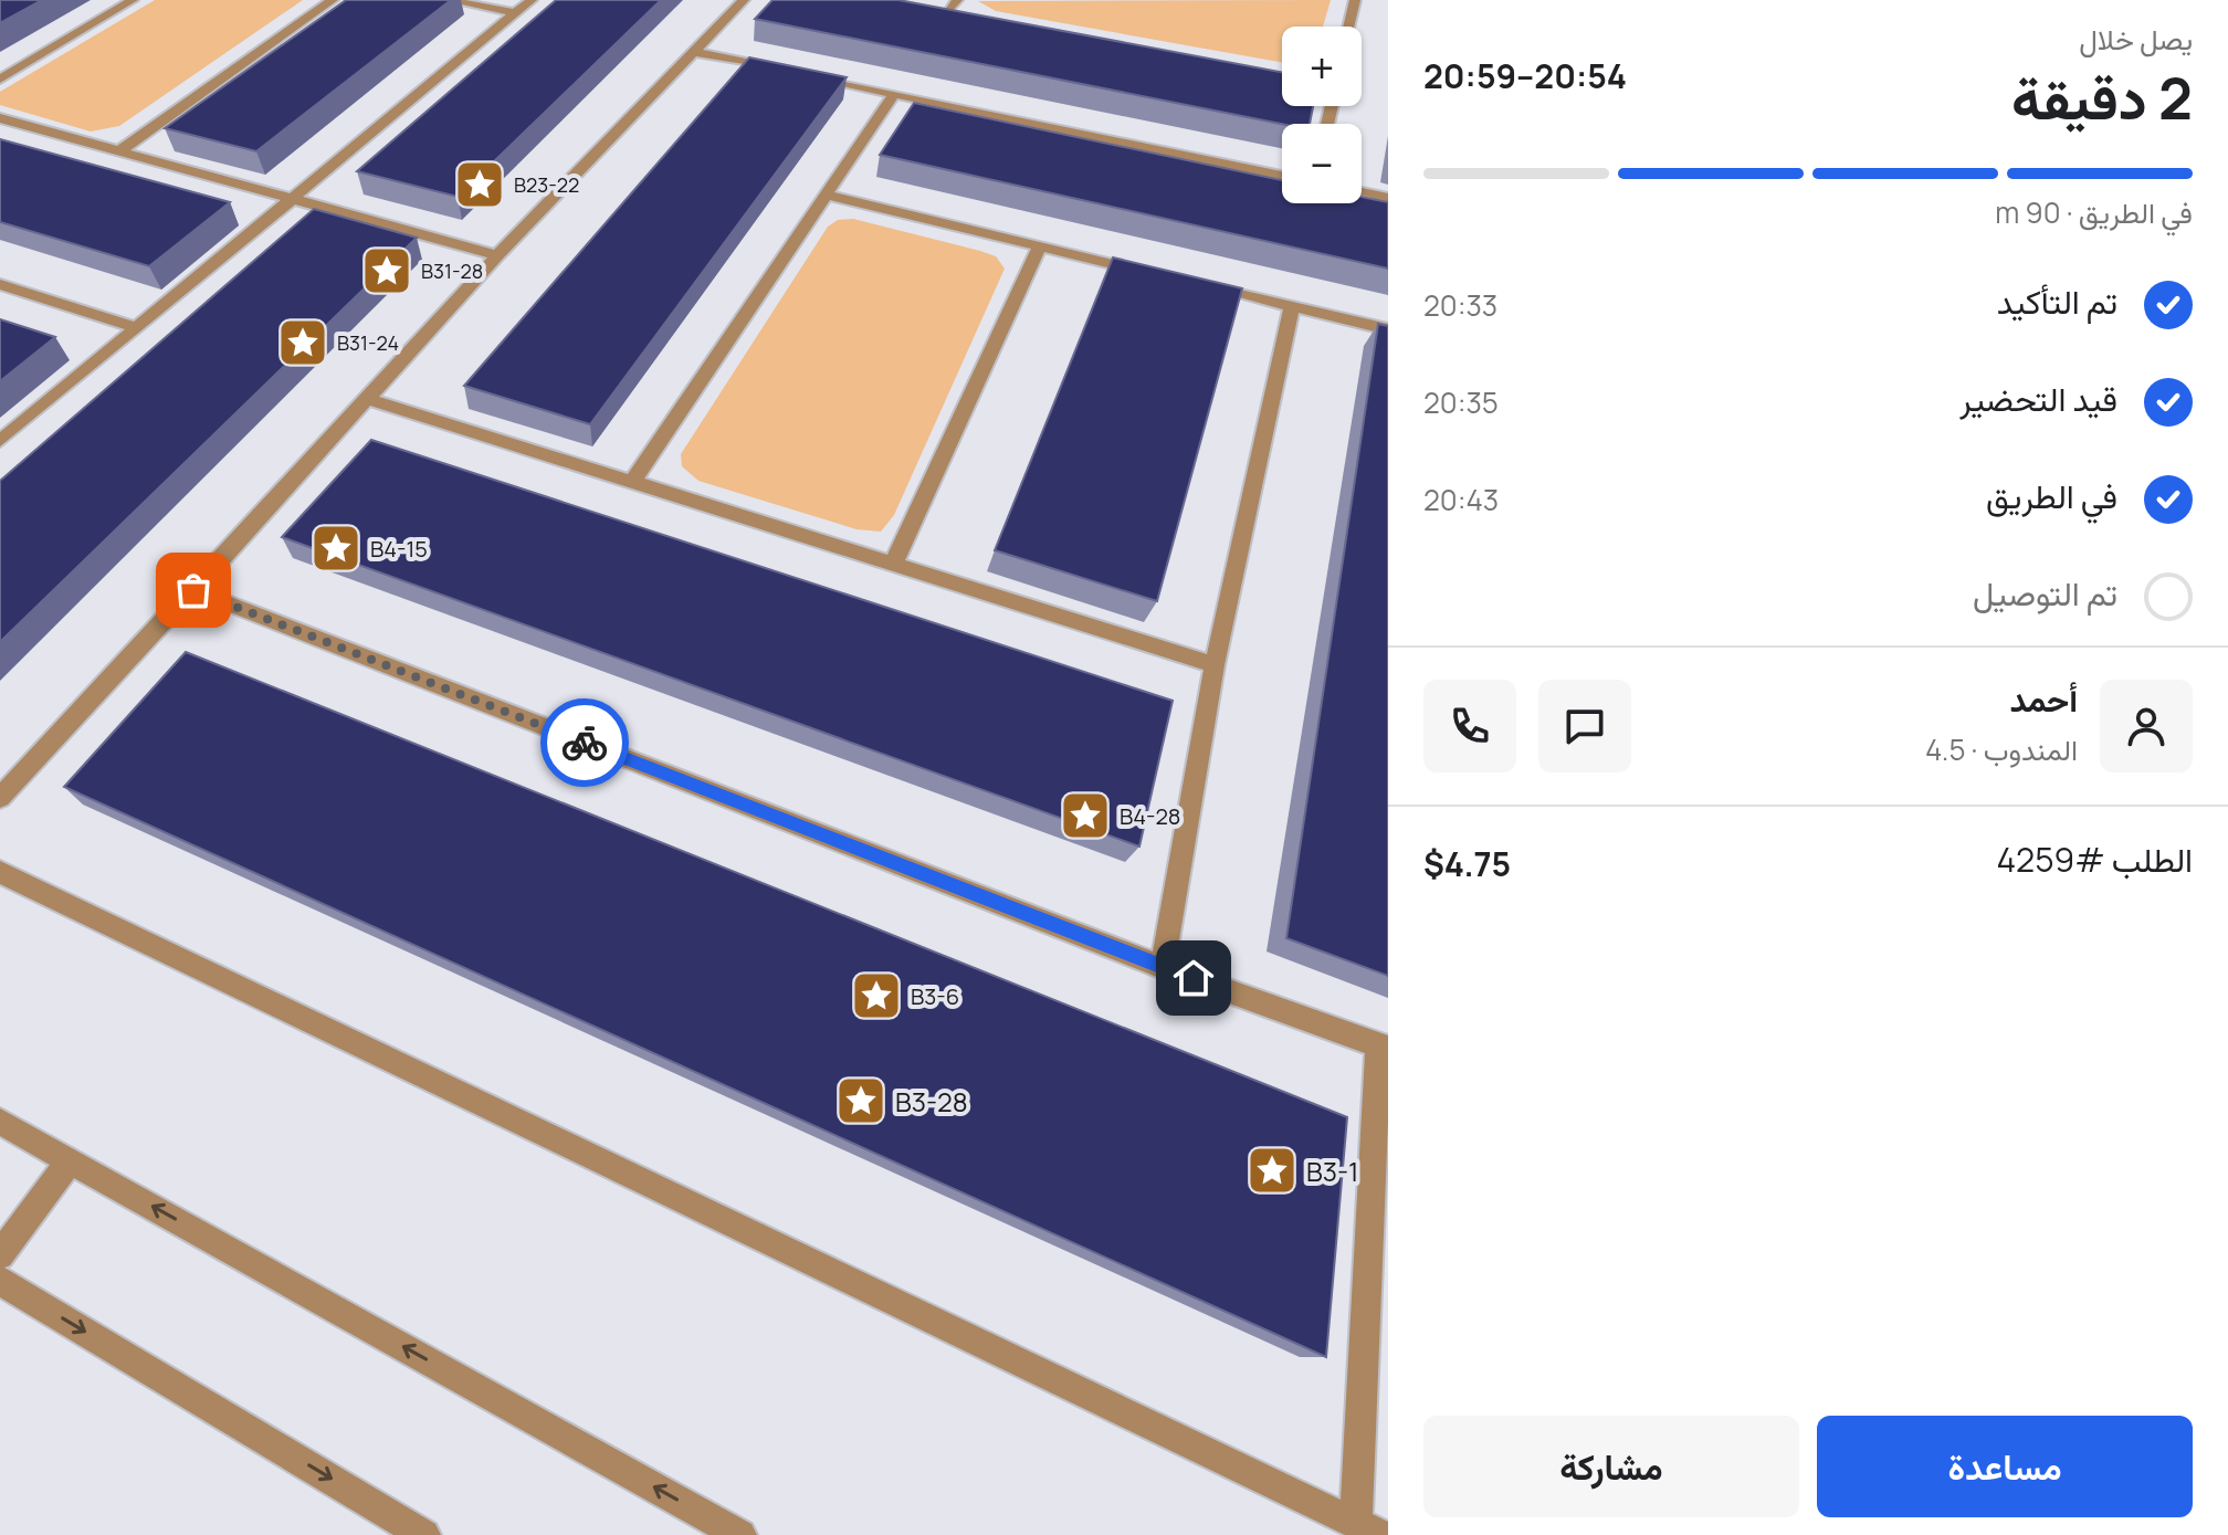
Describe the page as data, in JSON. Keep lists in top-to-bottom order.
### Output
{
  "places": {
    "place": [
      "B23-22",
      "B31-28",
      "B31-24",
      "B4-15",
      "B4-28",
      "B3-6",
      "B3-28",
      "B3-1"
    ]
  },
  "page": {
    "heading": ["2 دقيقة", "يصل خلال", "20:54–20:59"],
    "panel": [
      "أحمد",
      "المندوب · 4.5",
      "الطلب #4259",
      "$4.75"
    ],
    "map_buttons": ["+", "−"],
    "bar": "في الطريق · 90 m",
    "list": [
      ["تم التأكيد", "20:33"],
      ["قيد التحضير", "20:35"],
      ["في الطريق", "20:43"],
      "تم التوصيل"
    ],
    "buttons": ["مساعدة", "مشاركة"]
  }
}
